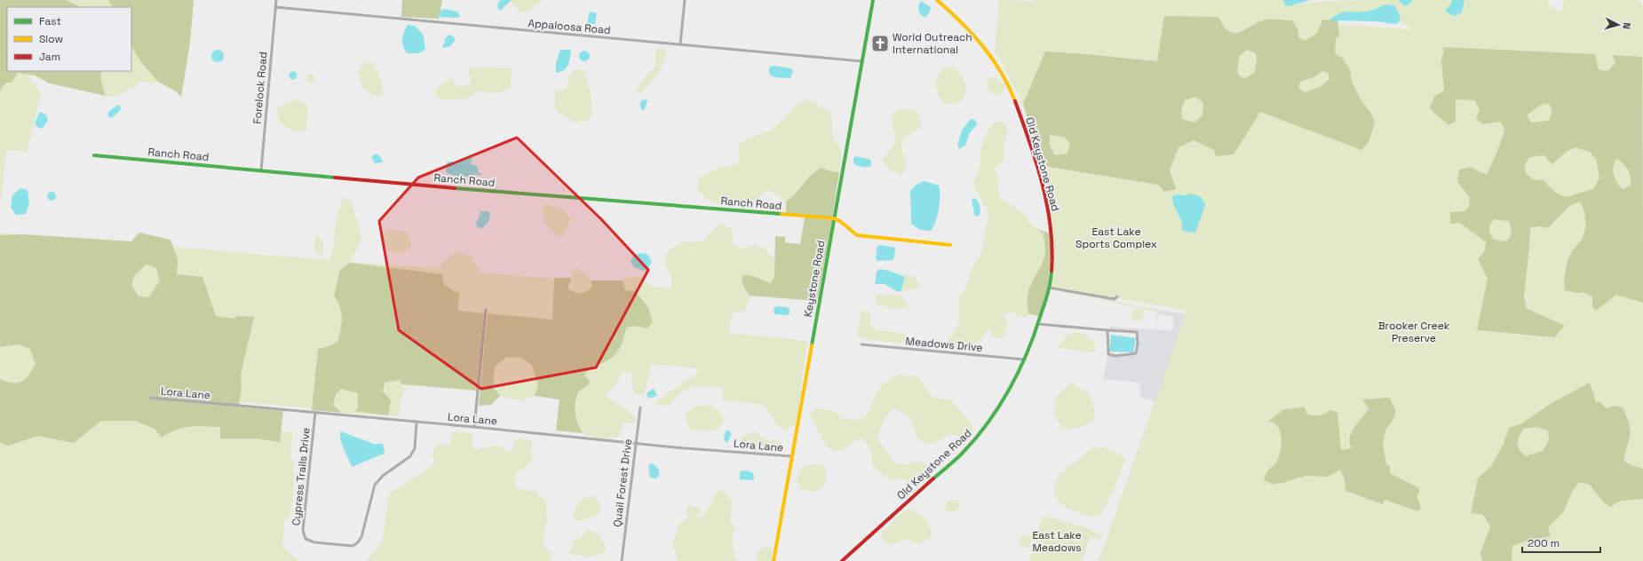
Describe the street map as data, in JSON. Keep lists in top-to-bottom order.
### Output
{
  "streets": {
    "street": [
      "Appaloosa Road",
      "Forelock Road",
      "Ranch Road",
      "Old Keystone Road",
      "Keystone Road",
      "Meadows Drive",
      "Lora Lane",
      "Cypress Trails Drive",
      "Quail Forest Drive"
    ]
  },
  "crossings": [
    ["Appaloosa Road", "Forelock Road"],
    ["Appaloosa Road", "Keystone Road"],
    ["Forelock Road", "Ranch Road"],
    ["Ranch Road", "Keystone Road"],
    ["Old Keystone Road", "Meadows Drive"],
    ["Keystone Road", "Lora Lane"],
    ["Lora Lane", "Cypress Trails Drive"],
    ["Lora Lane", "Quail Forest Drive"]
  ],
  "parks": ["East Lake Sports Complex", "Brooker Creek Preserve", "East Lake Meadows"],
  "places": {
    "church": ["World Outreach International"]
  },
  "legend": ["Fast", "Slow", "Jam"],
  "scale_bar": "200 m",
  "north": "right"
}
